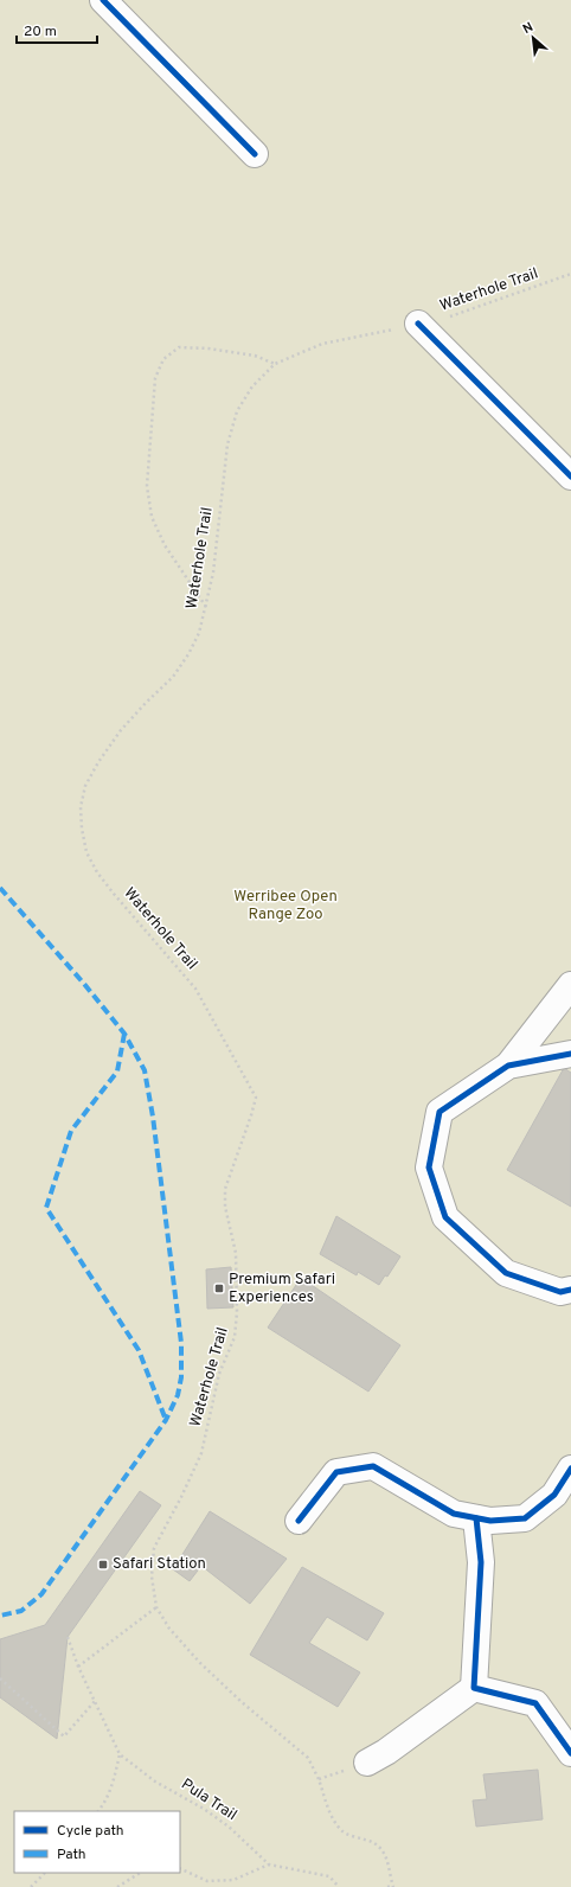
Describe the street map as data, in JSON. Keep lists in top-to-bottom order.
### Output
{
  "streets": {
    "path": ["Waterhole Trail", "Pula Trail"]
  },
  "parks": ["Werribee Open Range Zoo"],
  "places": {
    "transit": ["Premium Safari Experiences", "Safari Station"]
  },
  "legend": ["Cycle path", "Path"],
  "scale_bar": "20 m",
  "north": "top left"
}
